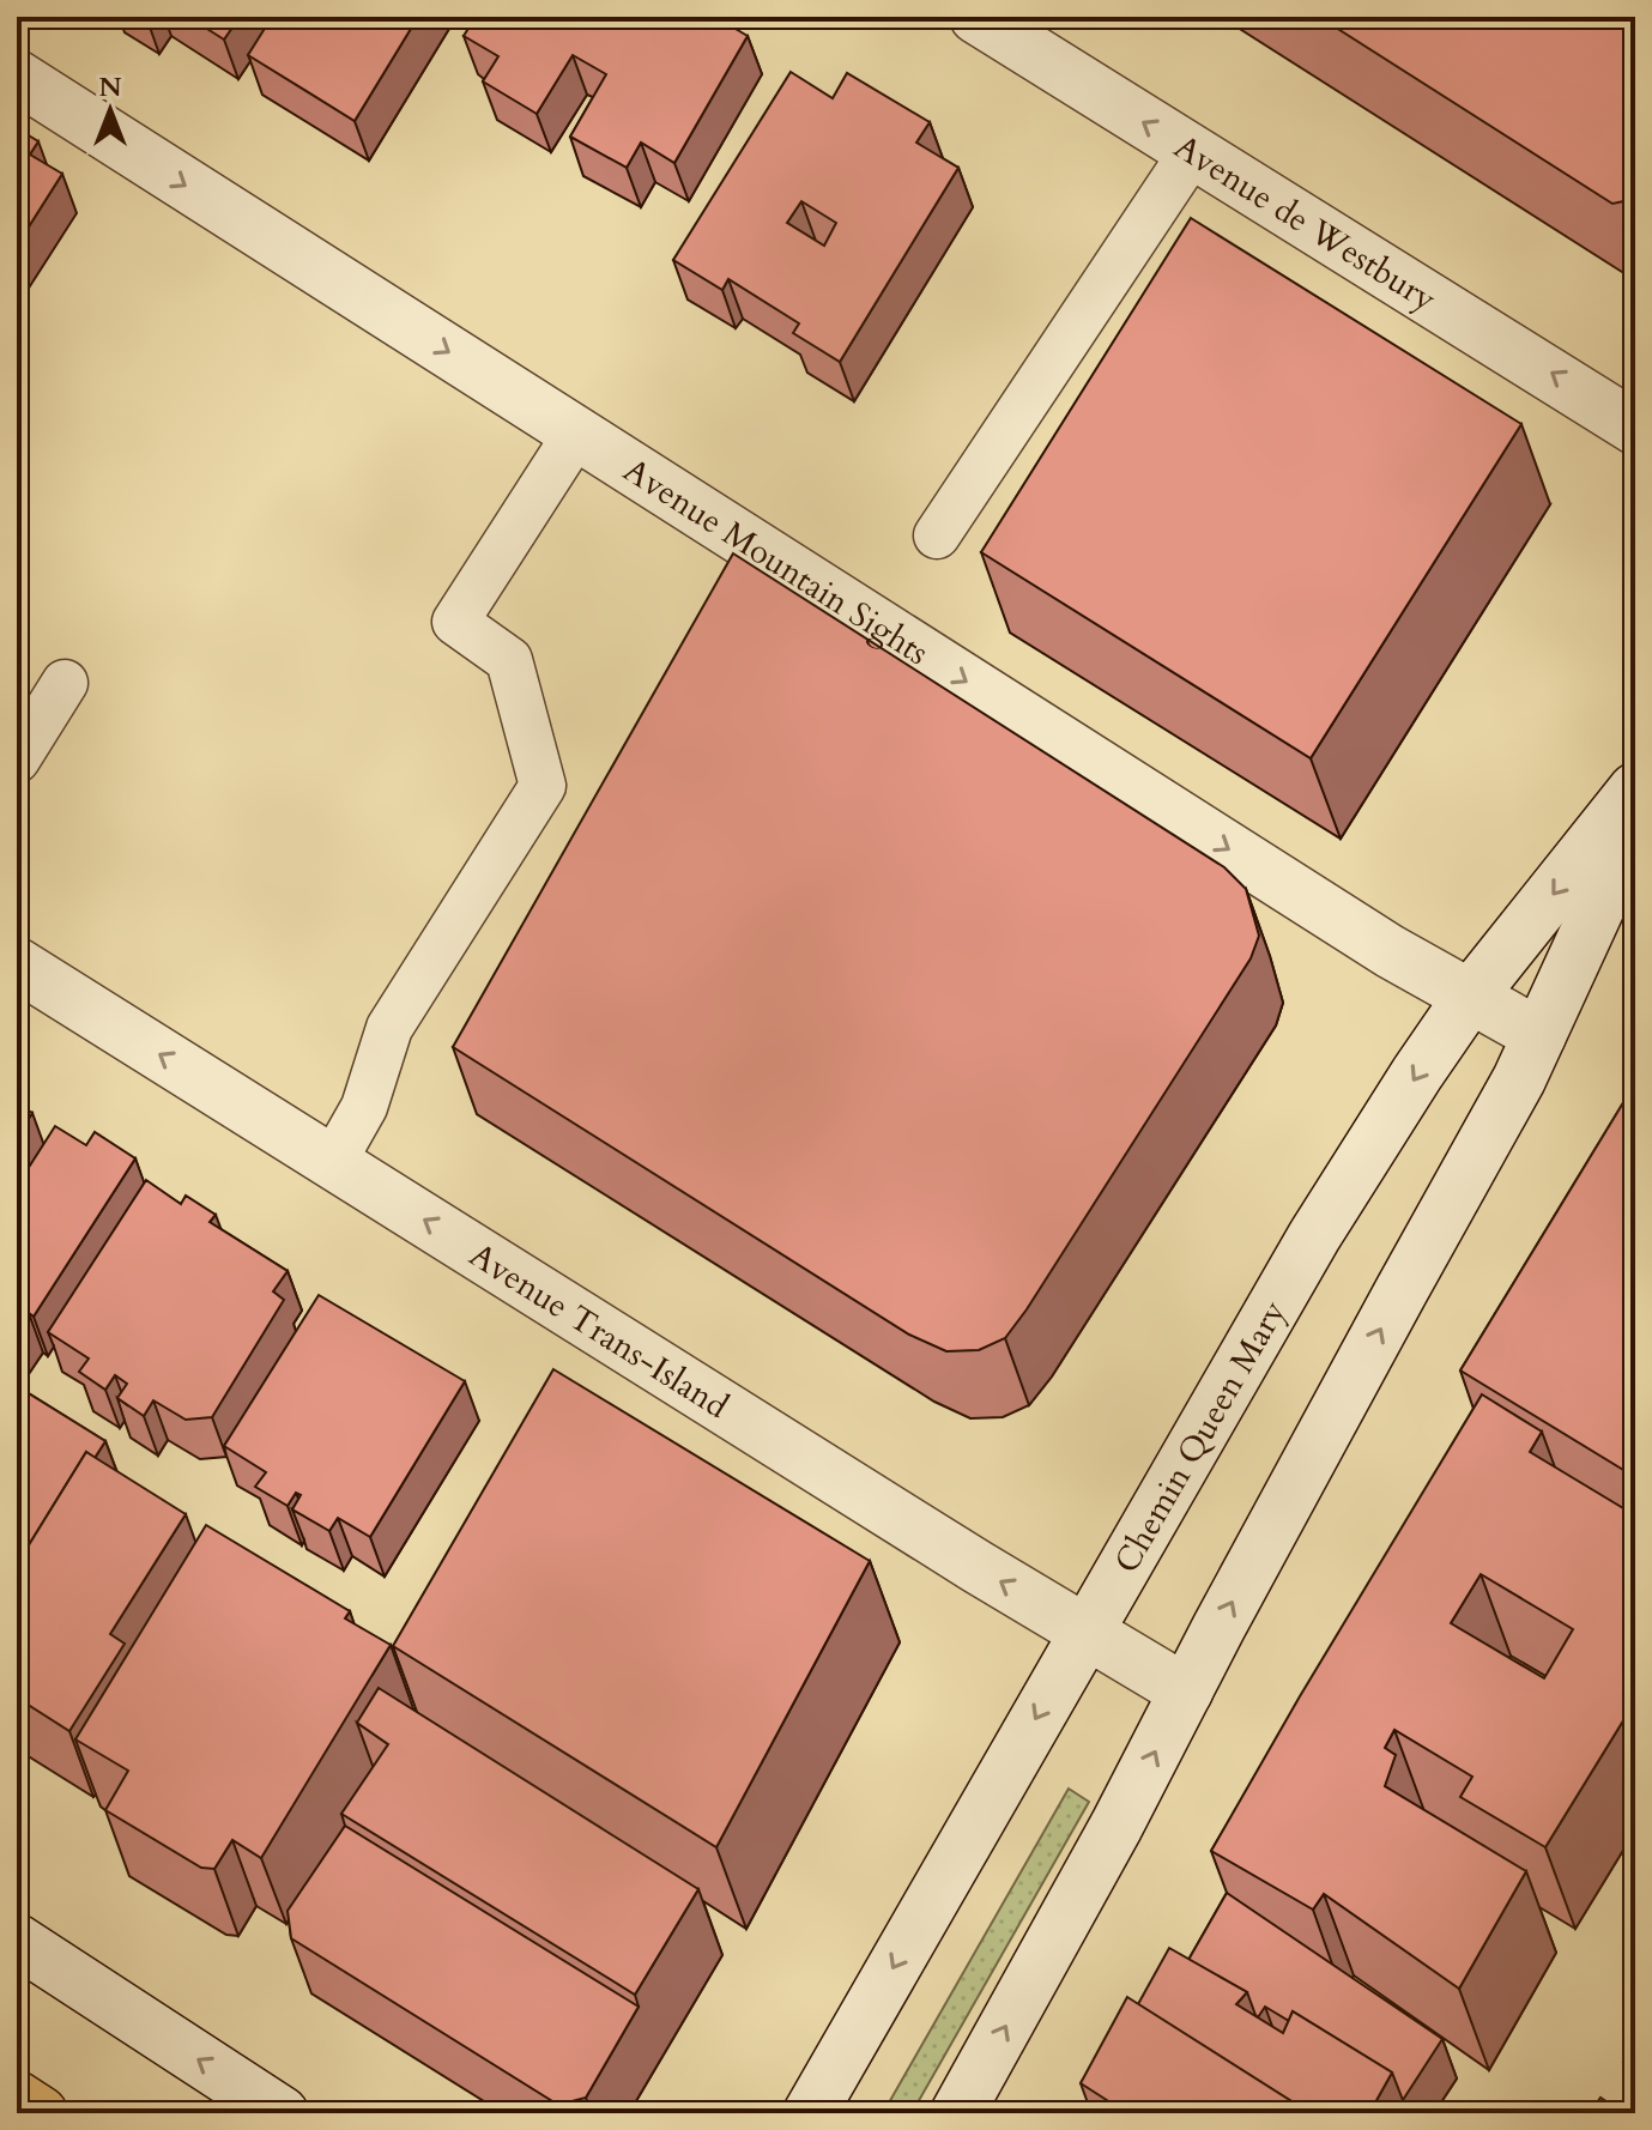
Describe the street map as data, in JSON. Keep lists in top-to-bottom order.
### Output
{
  "streets": {
    "street": [
      "Avenue de Westbury",
      "Avenue Mountain Sights",
      "Avenue Trans-Island",
      "Chemin Queen Mary"
    ]
  },
  "crossings": [
    ["Avenue Mountain Sights", "Chemin Queen Mary"],
    ["Avenue Trans-Island", "Chemin Queen Mary"]
  ],
  "one_way": ["Avenue de Westbury", "Avenue Mountain Sights", "Avenue Trans-Island"],
  "north": "top"
}
